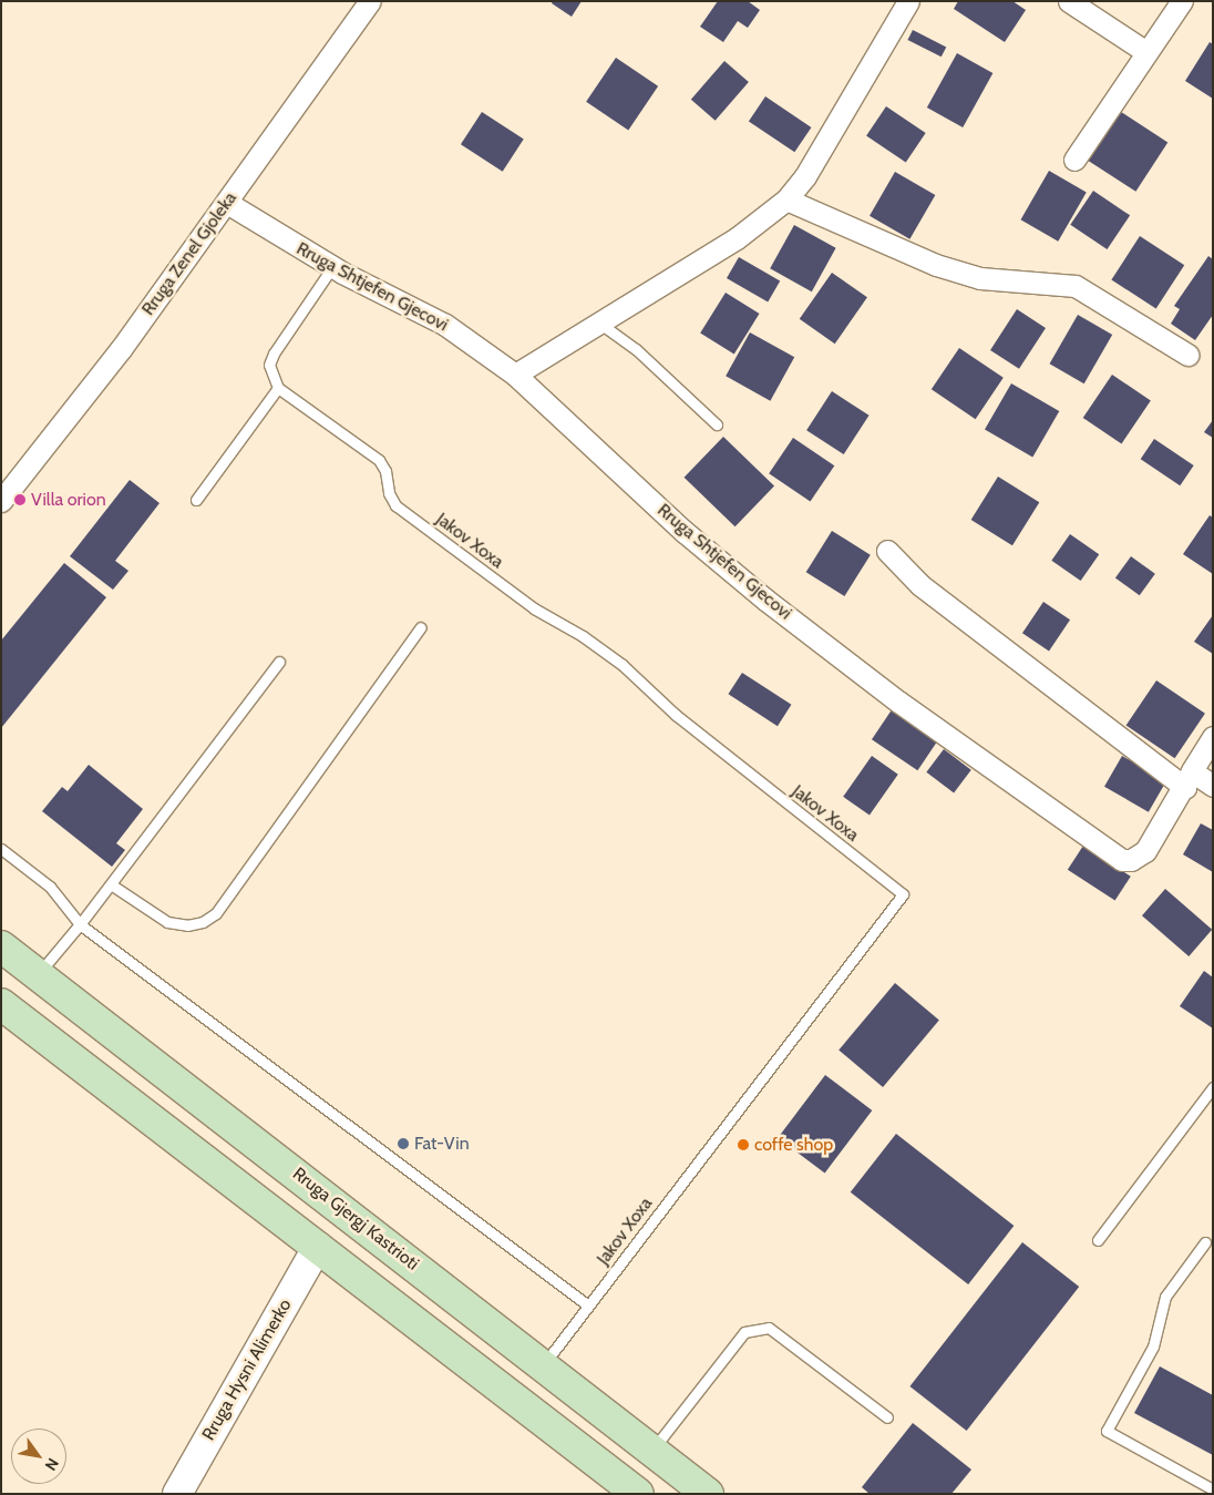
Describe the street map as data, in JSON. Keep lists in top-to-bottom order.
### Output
{
  "streets": {
    "main road": ["Rruga Gjergj Kastrioti", "Rruga Hysni Alimerko"],
    "street": ["Rruga Zenel Gjoleka", "Rruga Shtjefen Gjecovi"],
    "lane": ["Jakov Xoxa"]
  },
  "crossings": [
    ["Rruga Zenel Gjoleka", "Rruga Shtjefen Gjecovi"],
    ["Jakov Xoxa", "Rruga Gjergj Kastrioti"]
  ],
  "places": ["Villa orion", "Fat-Vin", "coffe shop"],
  "north": "bottom right"
}
